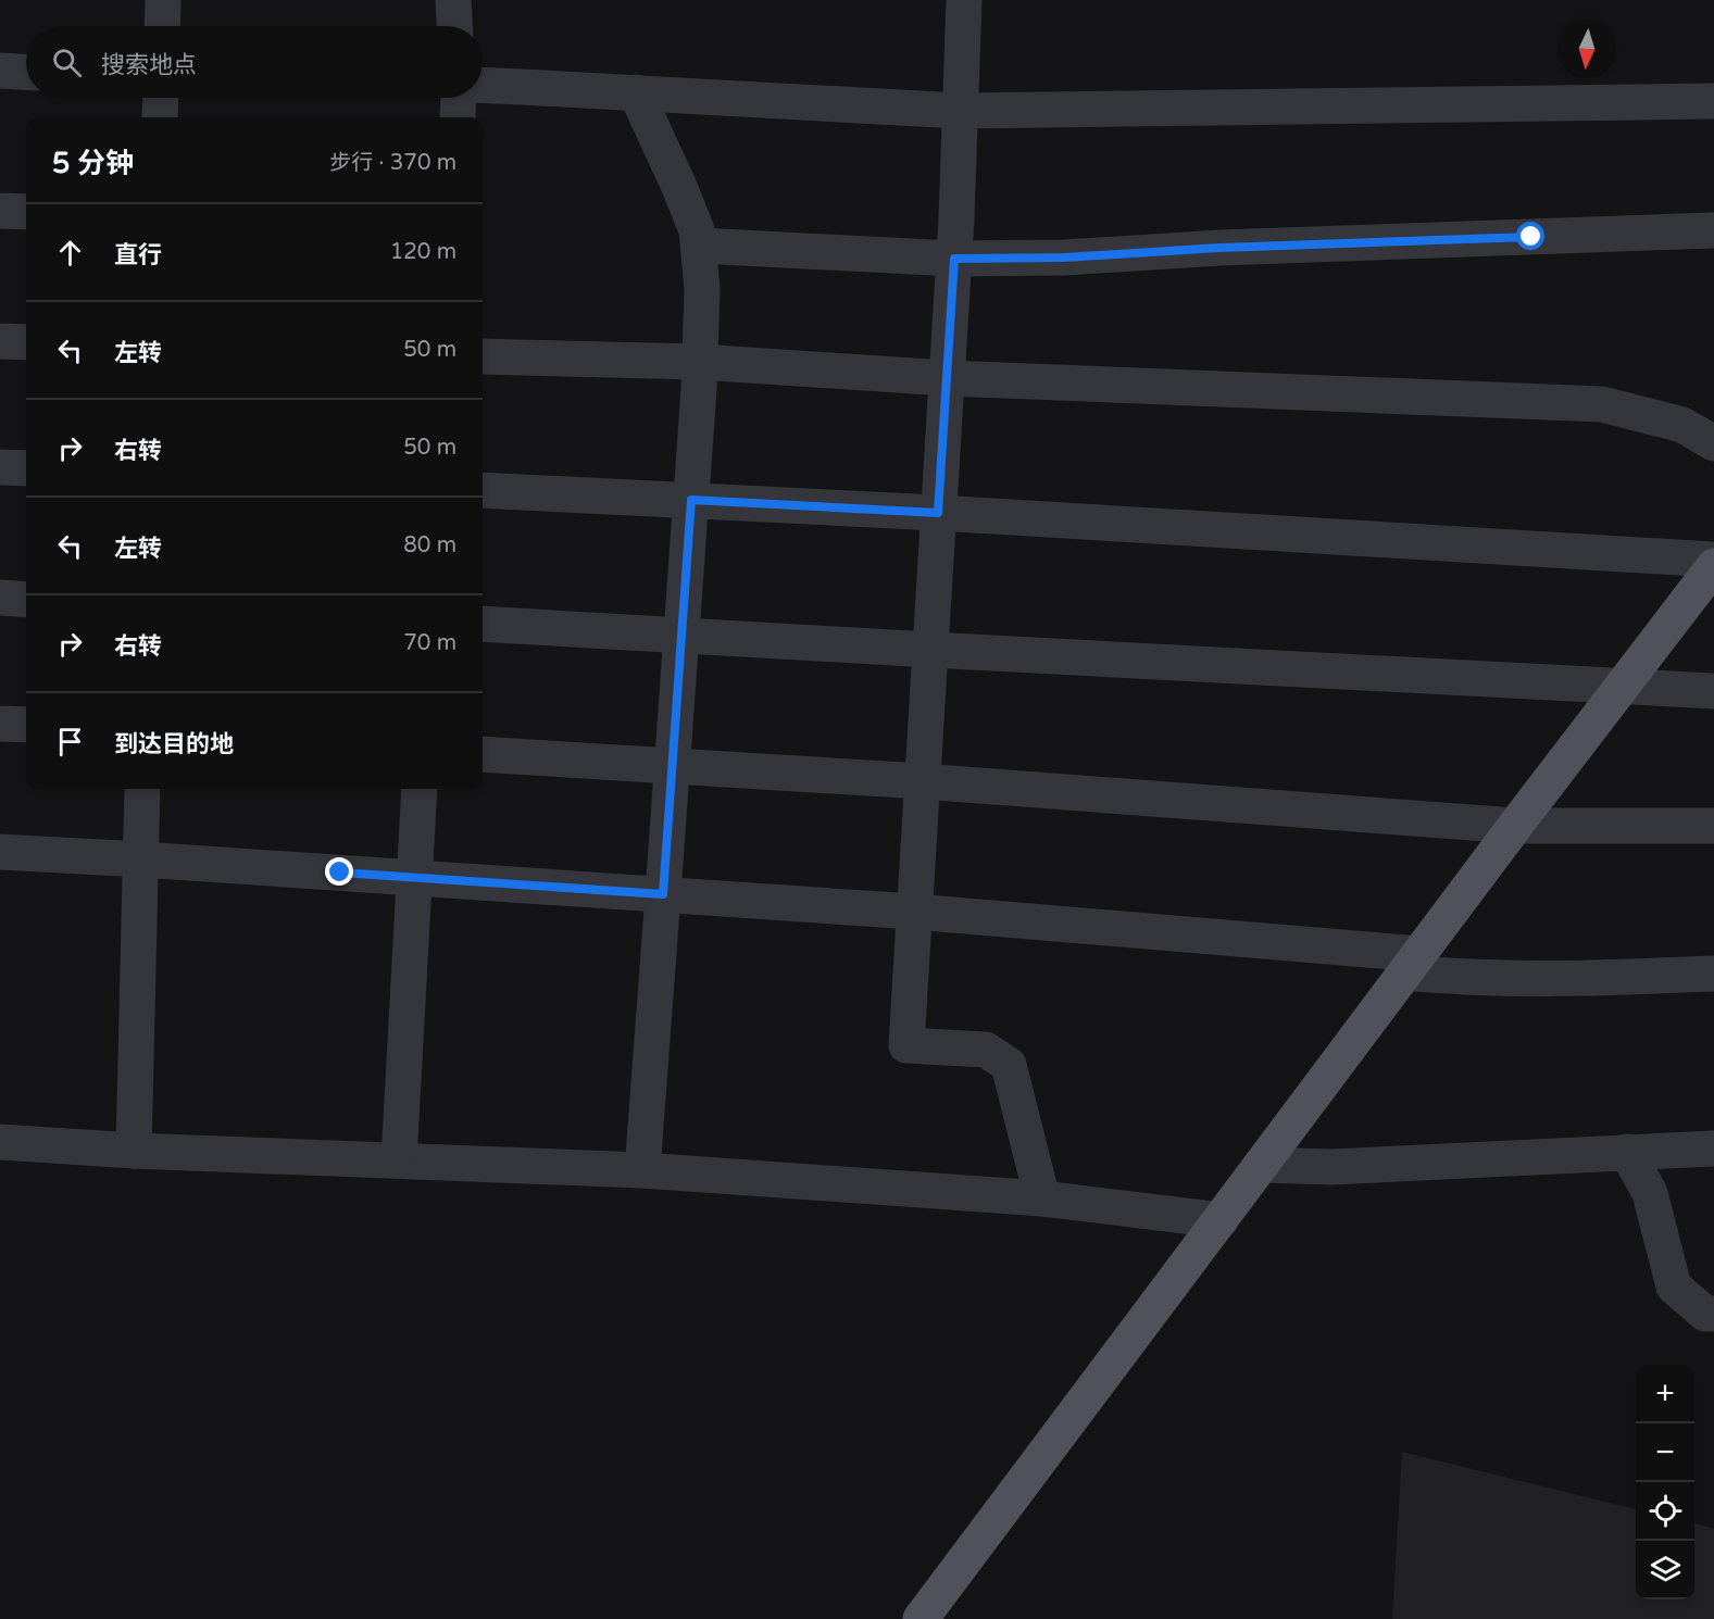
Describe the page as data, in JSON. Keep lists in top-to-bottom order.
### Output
{
  "north": "bottom",
  "page": {
    "search": "搜索地点",
    "heading": ["5 分钟", "步行 · 370 m"],
    "list": [
      ["直行", "120 m"],
      ["左转", "50 m"],
      ["右转", "50 m"],
      ["左转", "80 m"],
      ["右转", "70 m"],
      "到达目的地"
    ],
    "map_buttons": ["+", "−"]
  }
}
